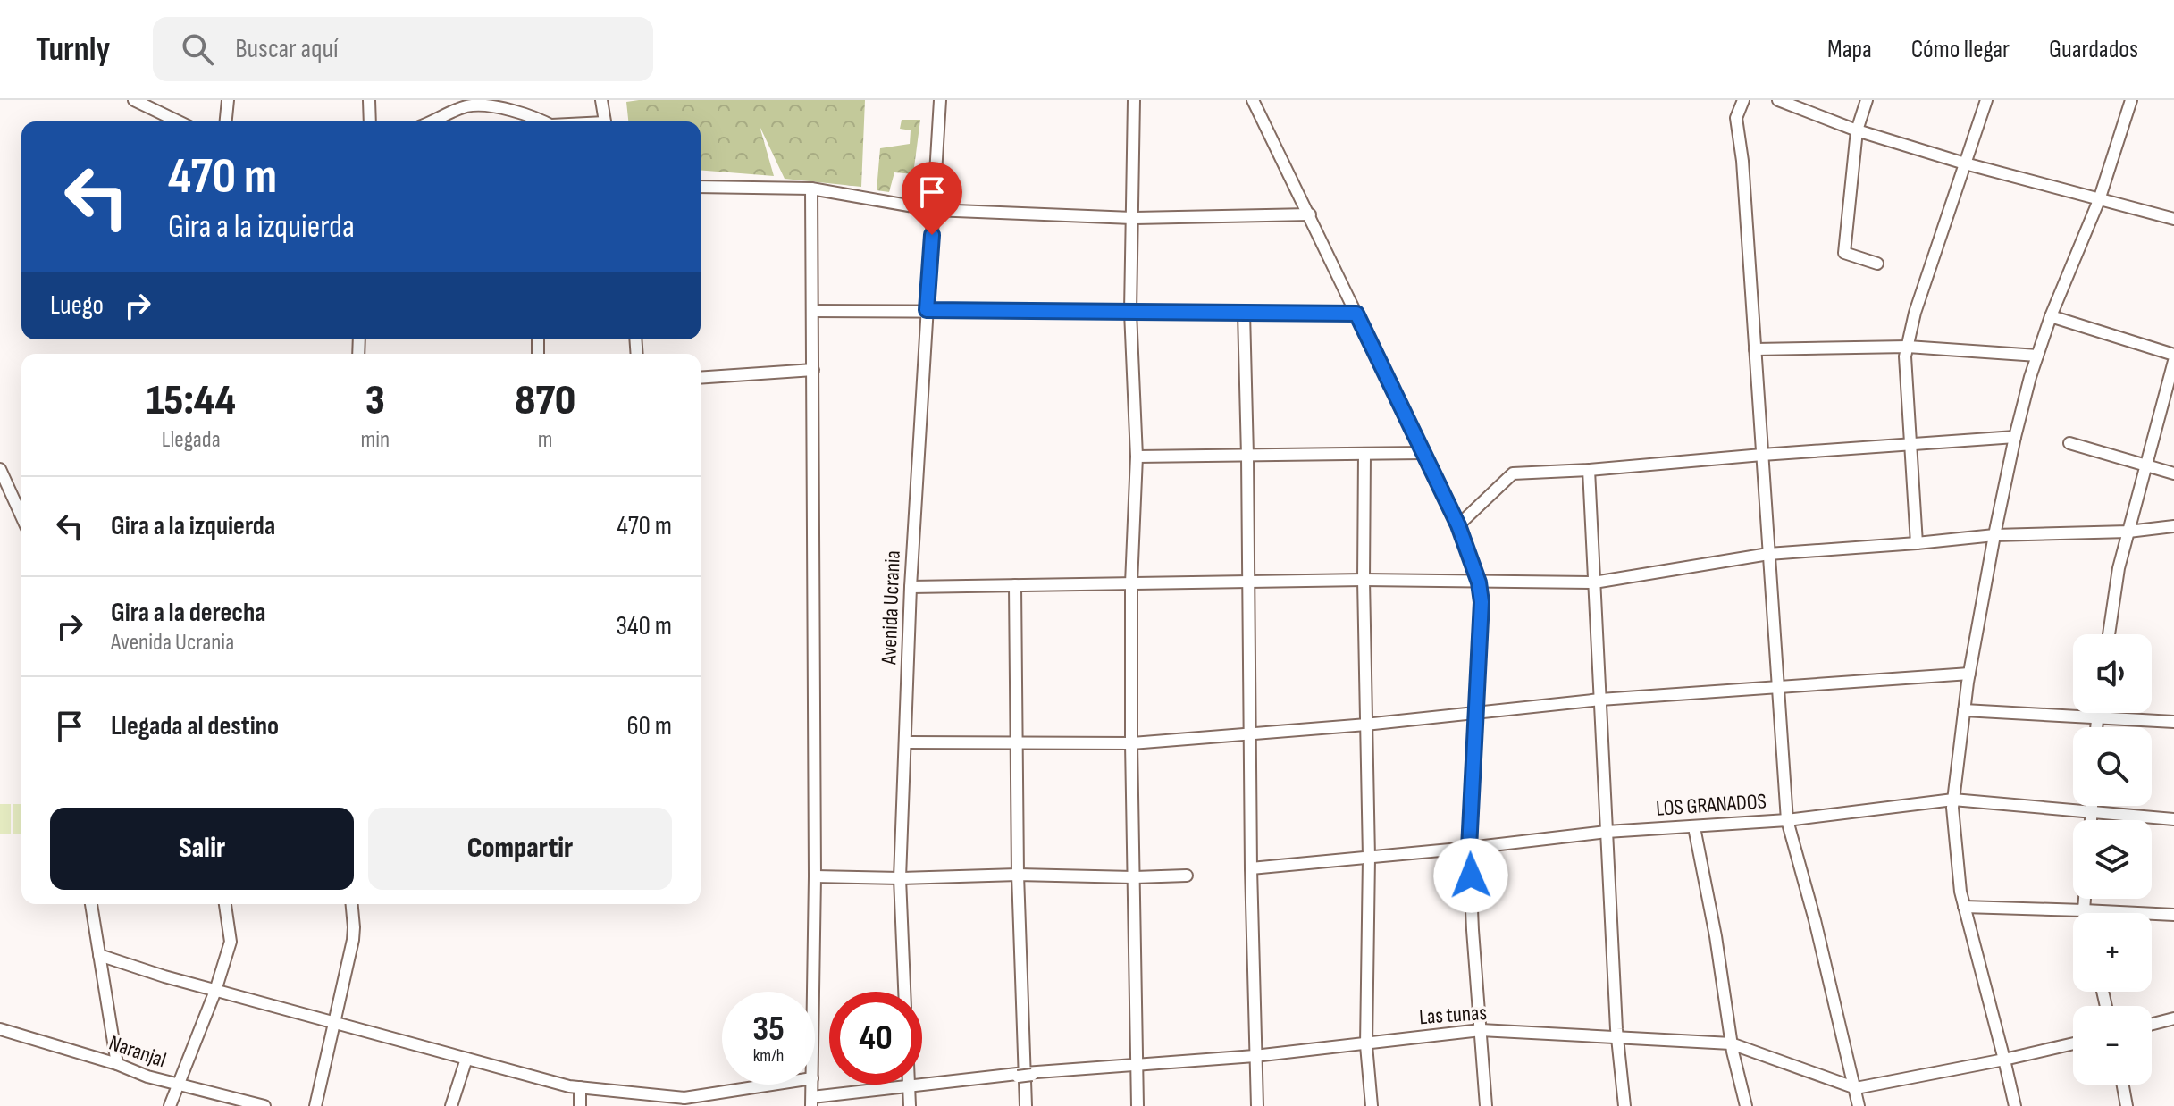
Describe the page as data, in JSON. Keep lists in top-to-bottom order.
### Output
{
  "streets": {
    "street": [
      "Avenida Ucrania",
      "LOS GRANADOS",
      "Las tunas",
      "Naranjal"
    ]
  },
  "page": {
    "header": "Turnly",
    "search": "Buscar aquí",
    "nav": ["Mapa", "Cómo llegar", "Guardados"],
    "turn": ["470 m", "Gira a la izquierda"],
    "then": "Luego",
    "eta": [
      "15:44",
      "Llegada",
      "3",
      "min",
      "870",
      "m"
    ],
    "list": [
      {
        "name": "Gira a la izquierda",
        "value": "470 m"
      },
      {
        "name": "Gira a la derecha",
        "note": "Avenida Ucrania",
        "value": "340 m"
      },
      {
        "name": "Llegada al destino",
        "value": "60 m"
      }
    ],
    "map_buttons": ["+", "−"],
    "buttons": ["Salir", "Compartir"],
    "speed": "35 km/h",
    "limit": "40"
  }
}
